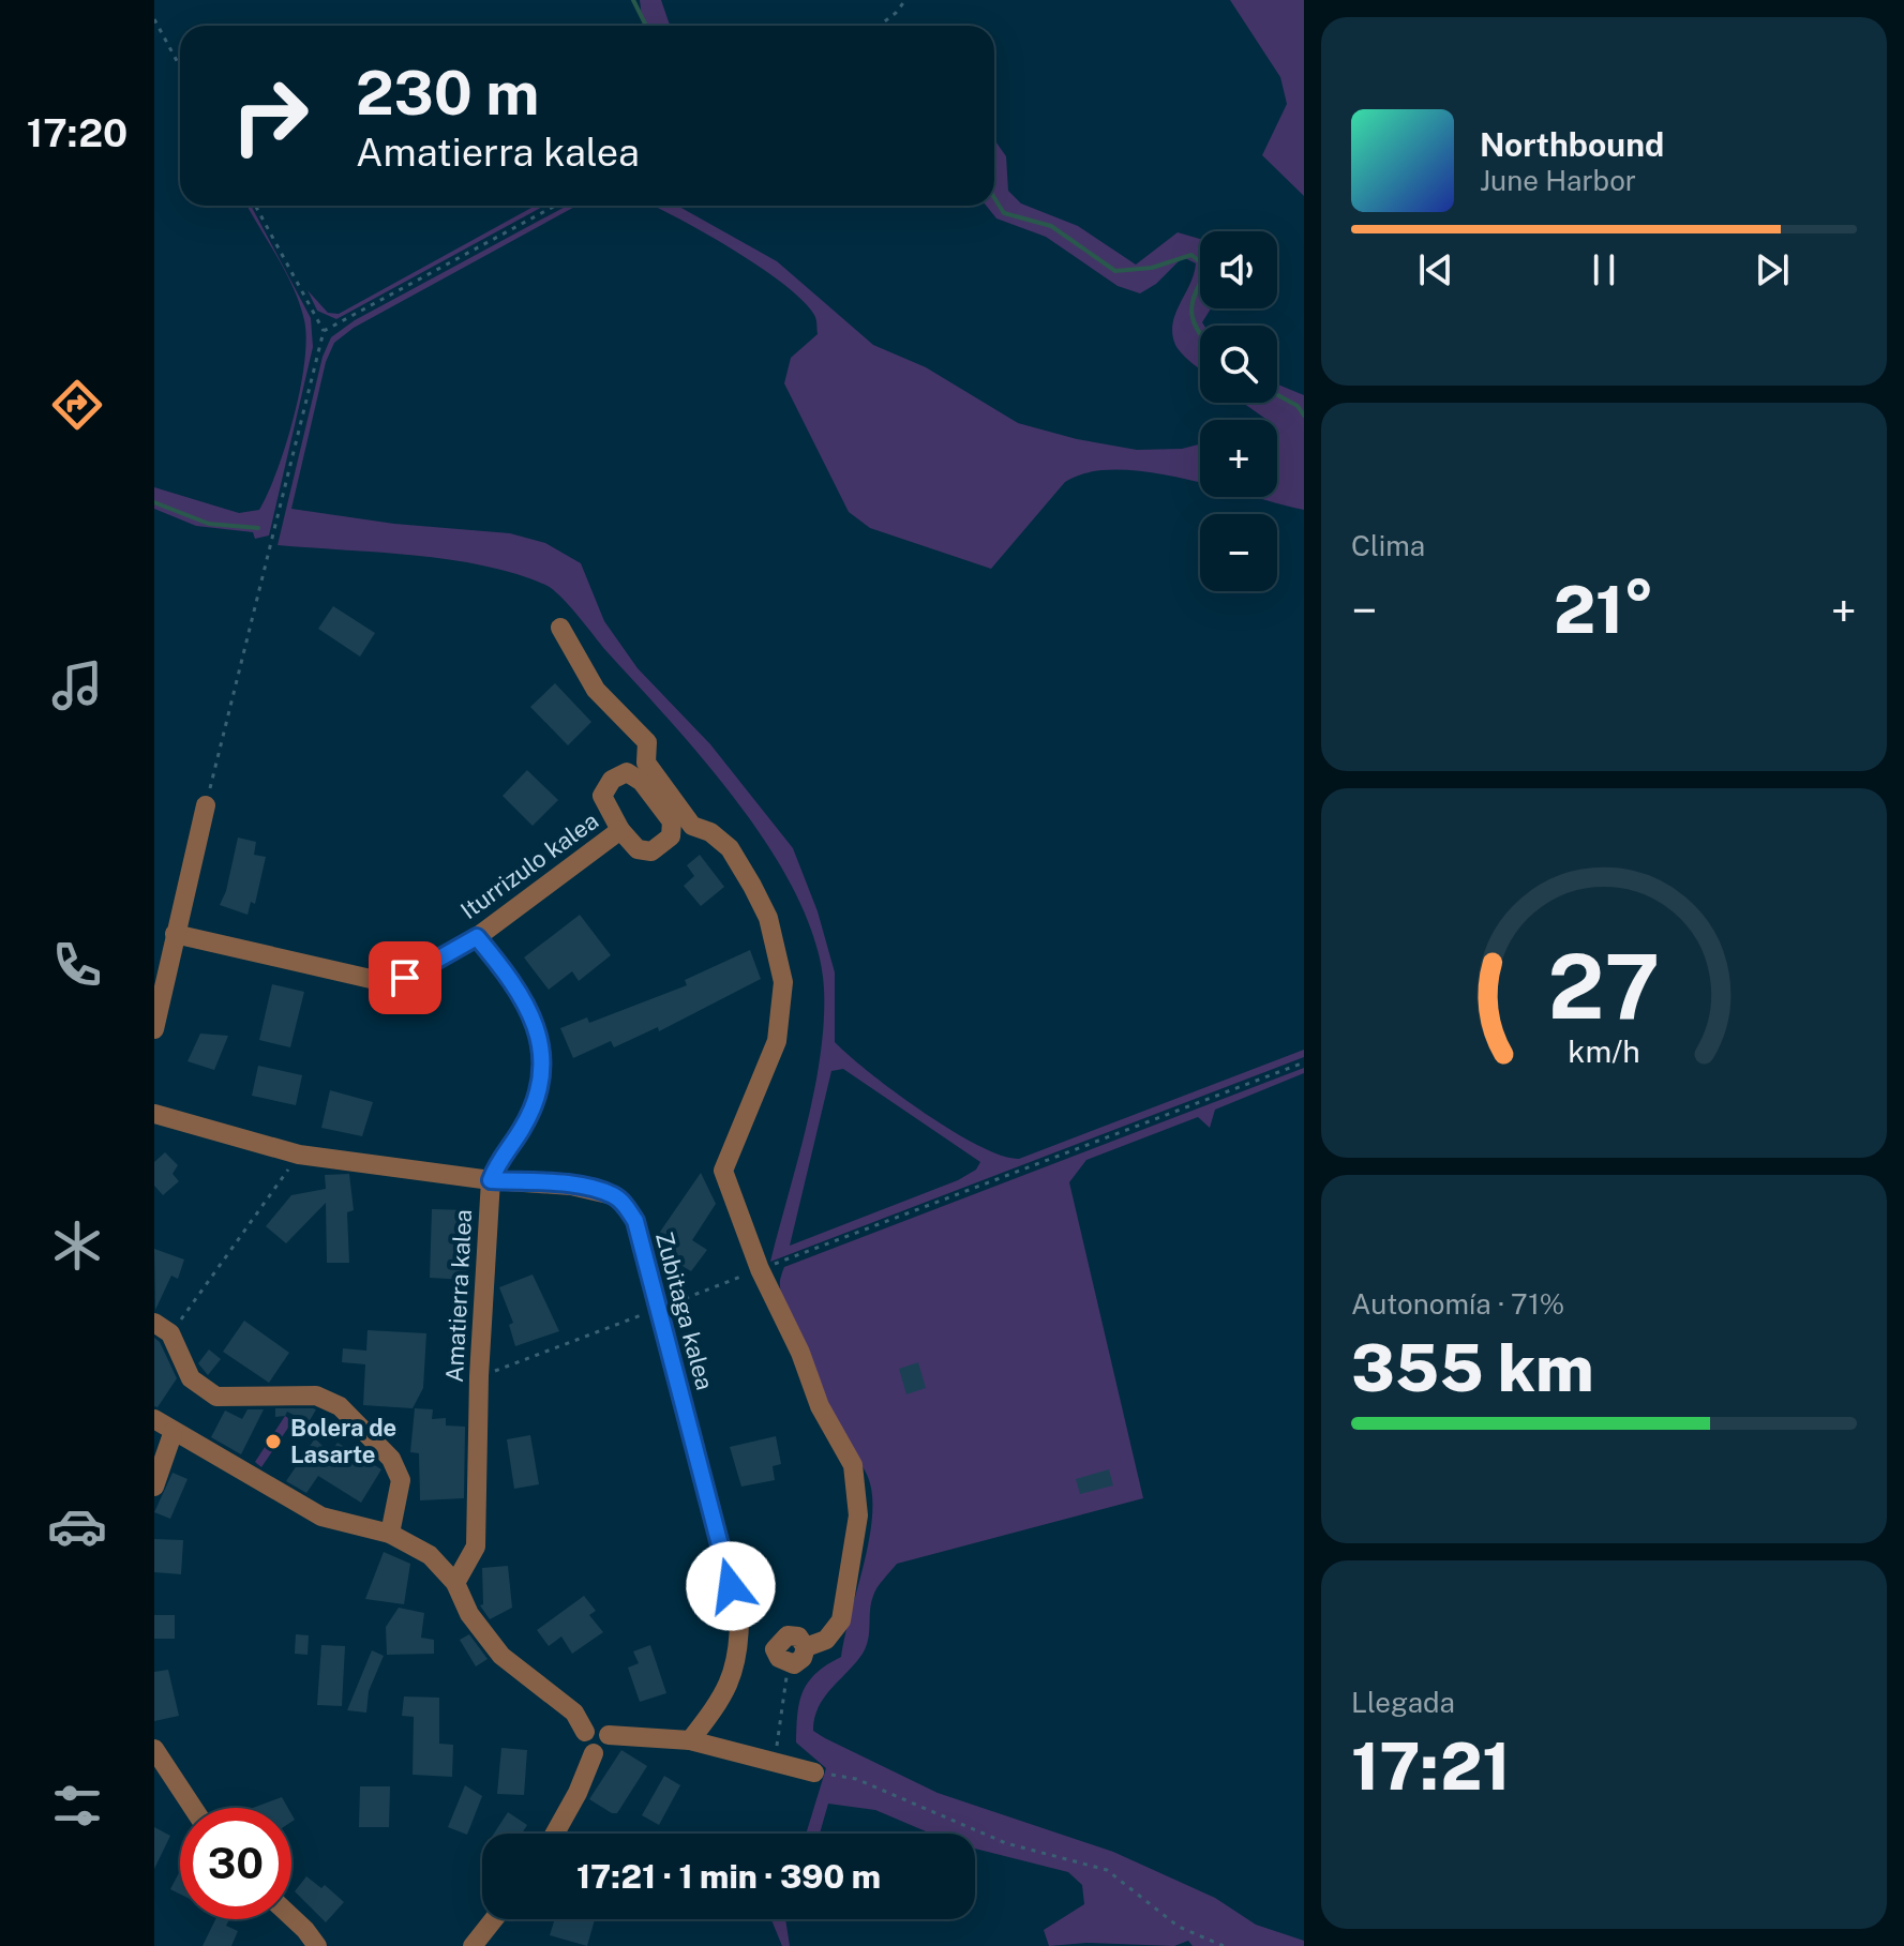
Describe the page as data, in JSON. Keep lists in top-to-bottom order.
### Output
{
  "streets": {
    "street": ["Iturrizulo kalea", "Amatierra kalea", "Zubitaga kalea"]
  },
  "crossings": [
    ["Iturrizulo kalea", "Amatierra kalea"],
    ["Amatierra kalea", "Zubitaga kalea"]
  ],
  "places": ["Bolera de Lasarte"],
  "page": {
    "tabs": "17:20",
    "turn": ["230 m", "Amatierra kalea"],
    "song": ["Northbound", "June Harbor"],
    "map_buttons": ["+", "−"],
    "tile": [
      "Clima",
      ["Autonomía · 71%", "355 km"],
      ["Llegada", "17:21"]
    ],
    "heat": ["−", "21°", "+"],
    "limit": "30",
    "trip": "17:21 · 1 min · 390 m",
    "gauge": ["27", "km/h"]
  }
}
